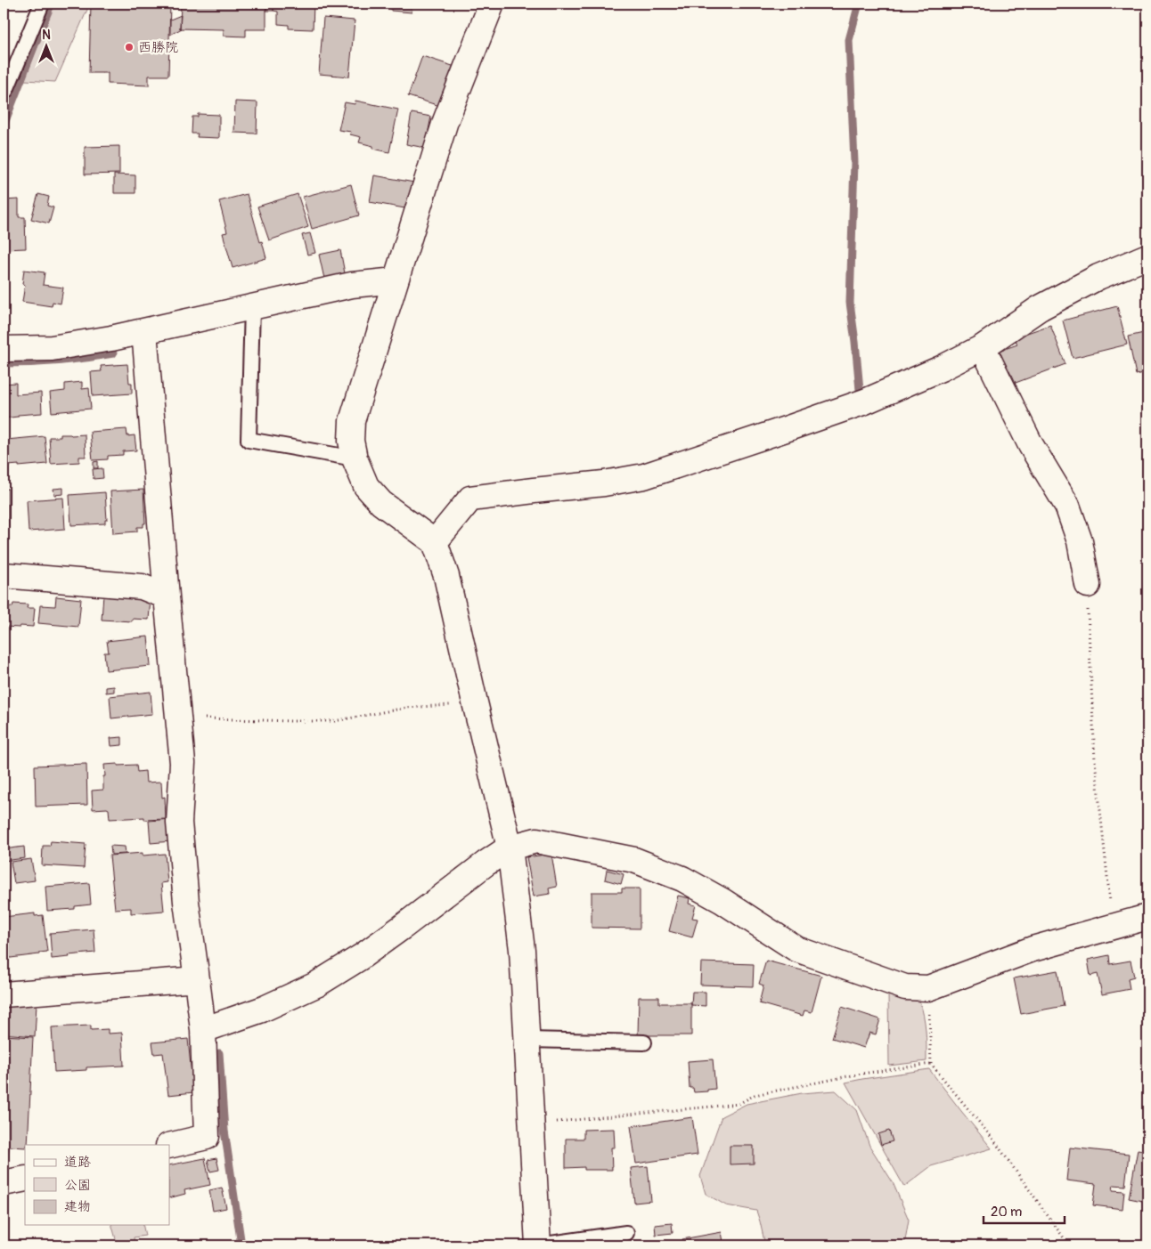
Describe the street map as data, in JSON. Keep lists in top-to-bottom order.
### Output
{
  "places": ["西勝院"],
  "legend": ["道路", "公園", "建物"],
  "scale_bar": "20 m",
  "north": "top"
}
